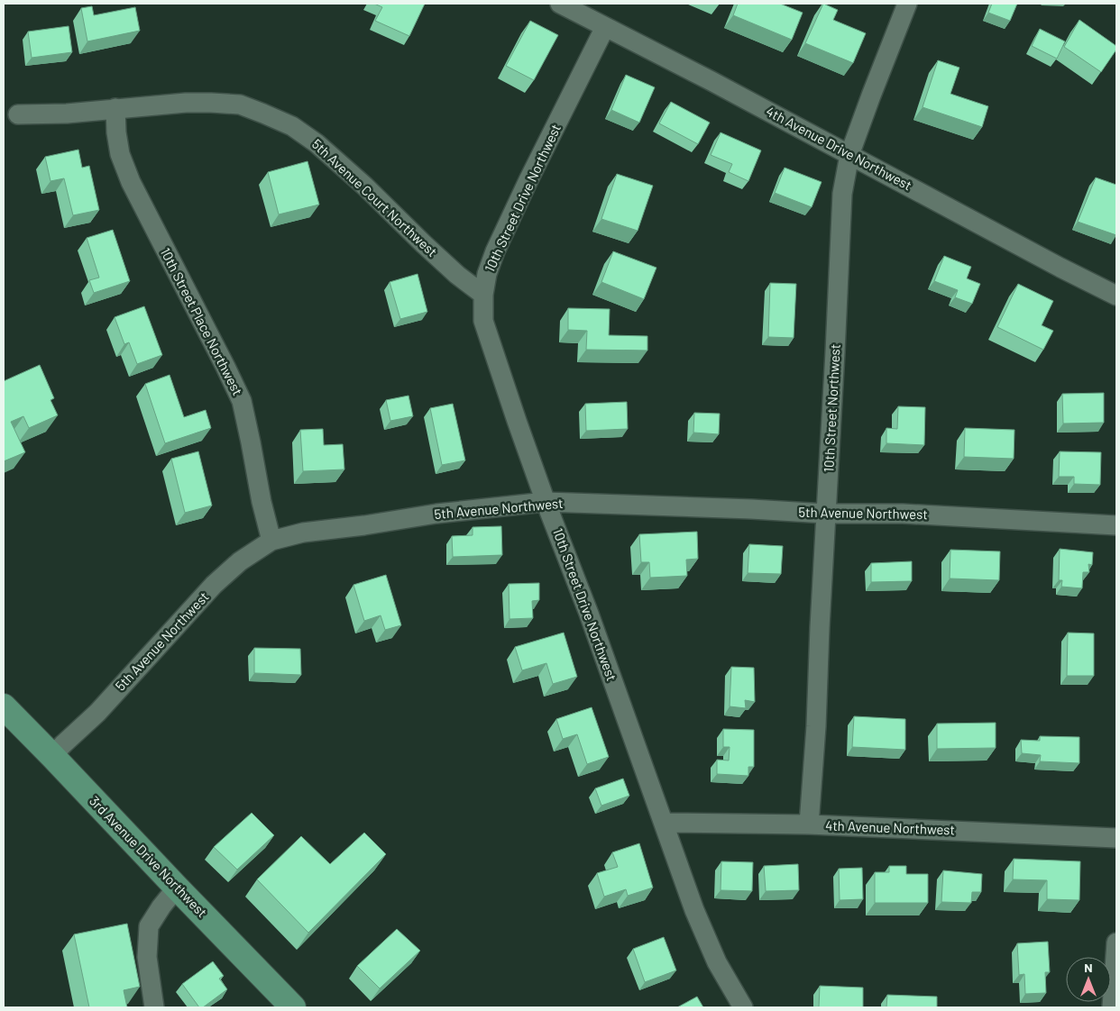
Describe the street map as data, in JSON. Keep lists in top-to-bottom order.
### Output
{
  "streets": {
    "main road": ["3rd Avenue Drive Northwest"],
    "street": [
      "4th Avenue Drive Northwest",
      "5th Avenue Court Northwest",
      "10th Street Drive Northwest",
      "10th Street Place Northwest",
      "10th Street Northwest",
      "5th Avenue Northwest",
      "4th Avenue Northwest"
    ]
  },
  "crossings": [
    ["4th Avenue Drive Northwest", "10th Street Drive Northwest"],
    ["4th Avenue Drive Northwest", "10th Street Northwest"],
    ["5th Avenue Court Northwest", "10th Street Drive Northwest"],
    ["5th Avenue Court Northwest", "10th Street Place Northwest"],
    ["10th Street Drive Northwest", "5th Avenue Northwest"],
    ["10th Street Drive Northwest", "4th Avenue Northwest"],
    ["10th Street Place Northwest", "5th Avenue Northwest"],
    ["10th Street Northwest", "5th Avenue Northwest"],
    ["10th Street Northwest", "4th Avenue Northwest"],
    ["5th Avenue Northwest", "3rd Avenue Drive Northwest"]
  ],
  "north": "top"
}
